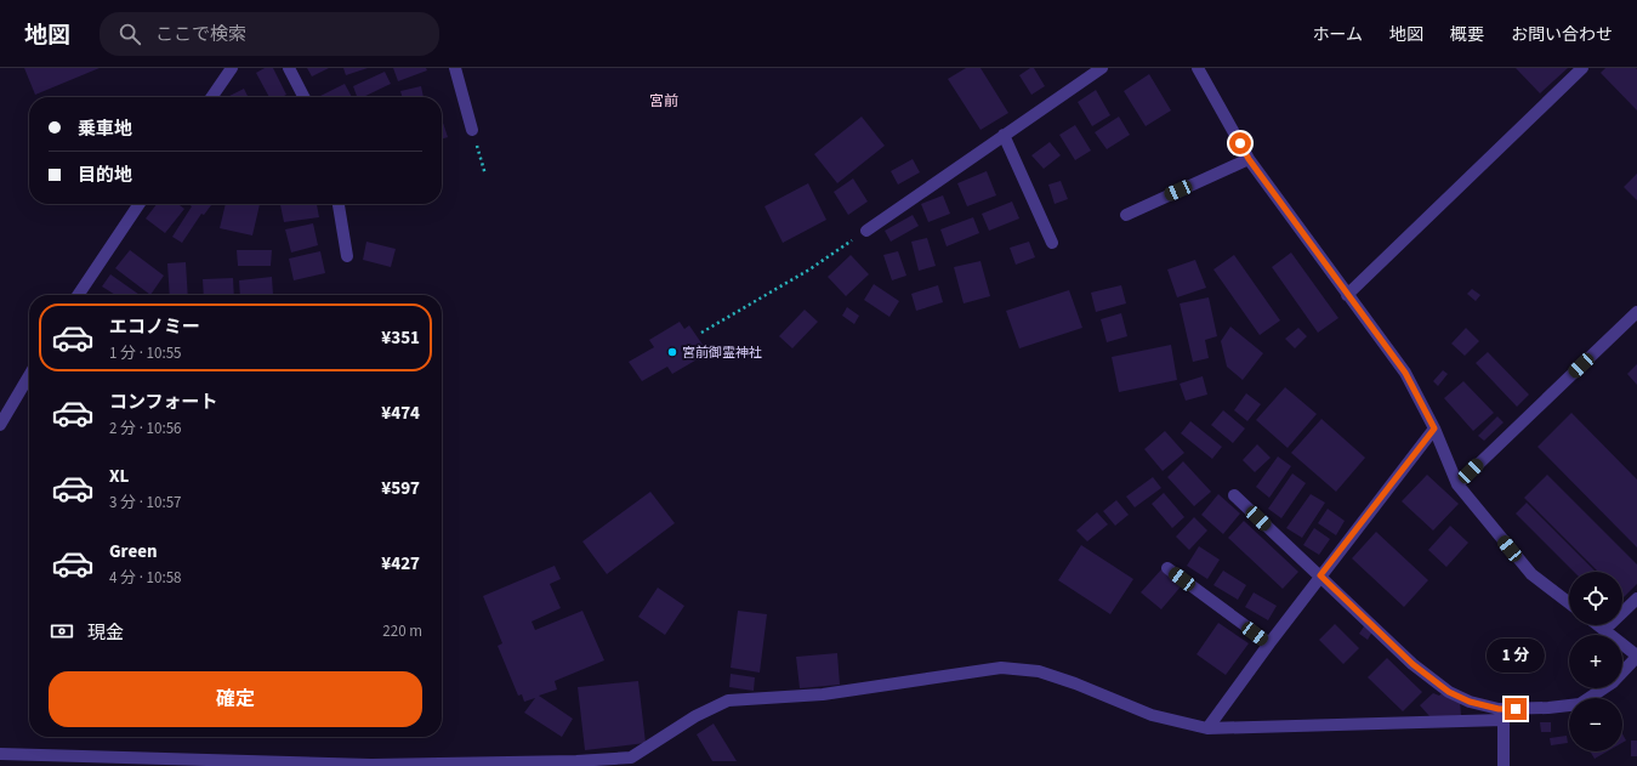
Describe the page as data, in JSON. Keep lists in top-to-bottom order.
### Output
{
  "districts": ["宮前"],
  "places": ["宮前御霊神社"],
  "page": {
    "header": "地図",
    "search": "ここで検索",
    "nav": [
      "ホーム",
      "地図",
      "概要",
      "お問い合わせ"
    ],
    "banner": ["乗車地", "目的地"],
    "list": [
      {
        "name": "エコノミー",
        "note": "1 分 · 10:55",
        "value": "¥351"
      },
      {
        "name": "コンフォート",
        "note": "2 分 · 10:56",
        "value": "¥474"
      },
      {
        "name": "XL",
        "note": "3 分 · 10:57",
        "value": "¥597"
      },
      {
        "name": "Green",
        "note": "4 分 · 10:58",
        "value": "¥427"
      }
    ],
    "map_buttons": ["+", "−"],
    "pay": ["現金", "220 m"],
    "bubble": "1 分",
    "buttons": "確定"
  }
}
